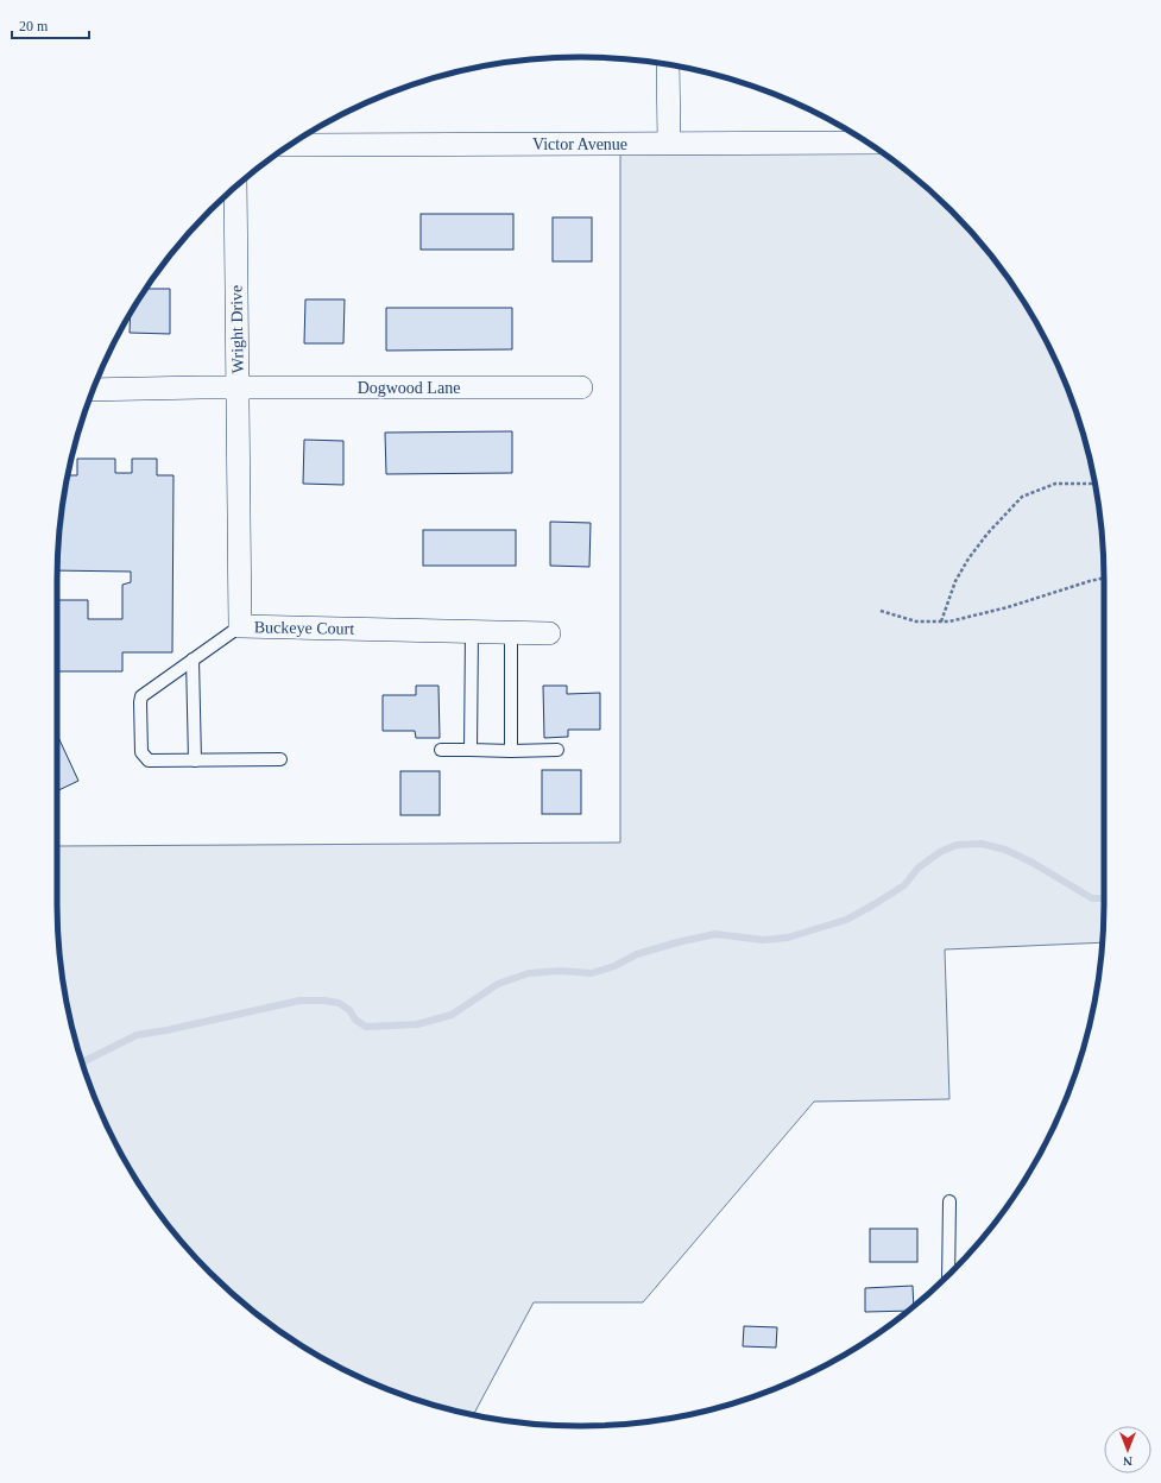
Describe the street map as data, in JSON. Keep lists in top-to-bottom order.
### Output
{
  "streets": {
    "street": [
      "Victor Avenue",
      "Wright Drive",
      "Dogwood Lane",
      "Buckeye Court"
    ]
  },
  "crossings": [
    ["Wright Drive", "Dogwood Lane"],
    ["Wright Drive", "Buckeye Court"],
    ["Dogwood Lane", "Buckeye Court"]
  ],
  "scale_bar": "20 m",
  "north": "bottom"
}
